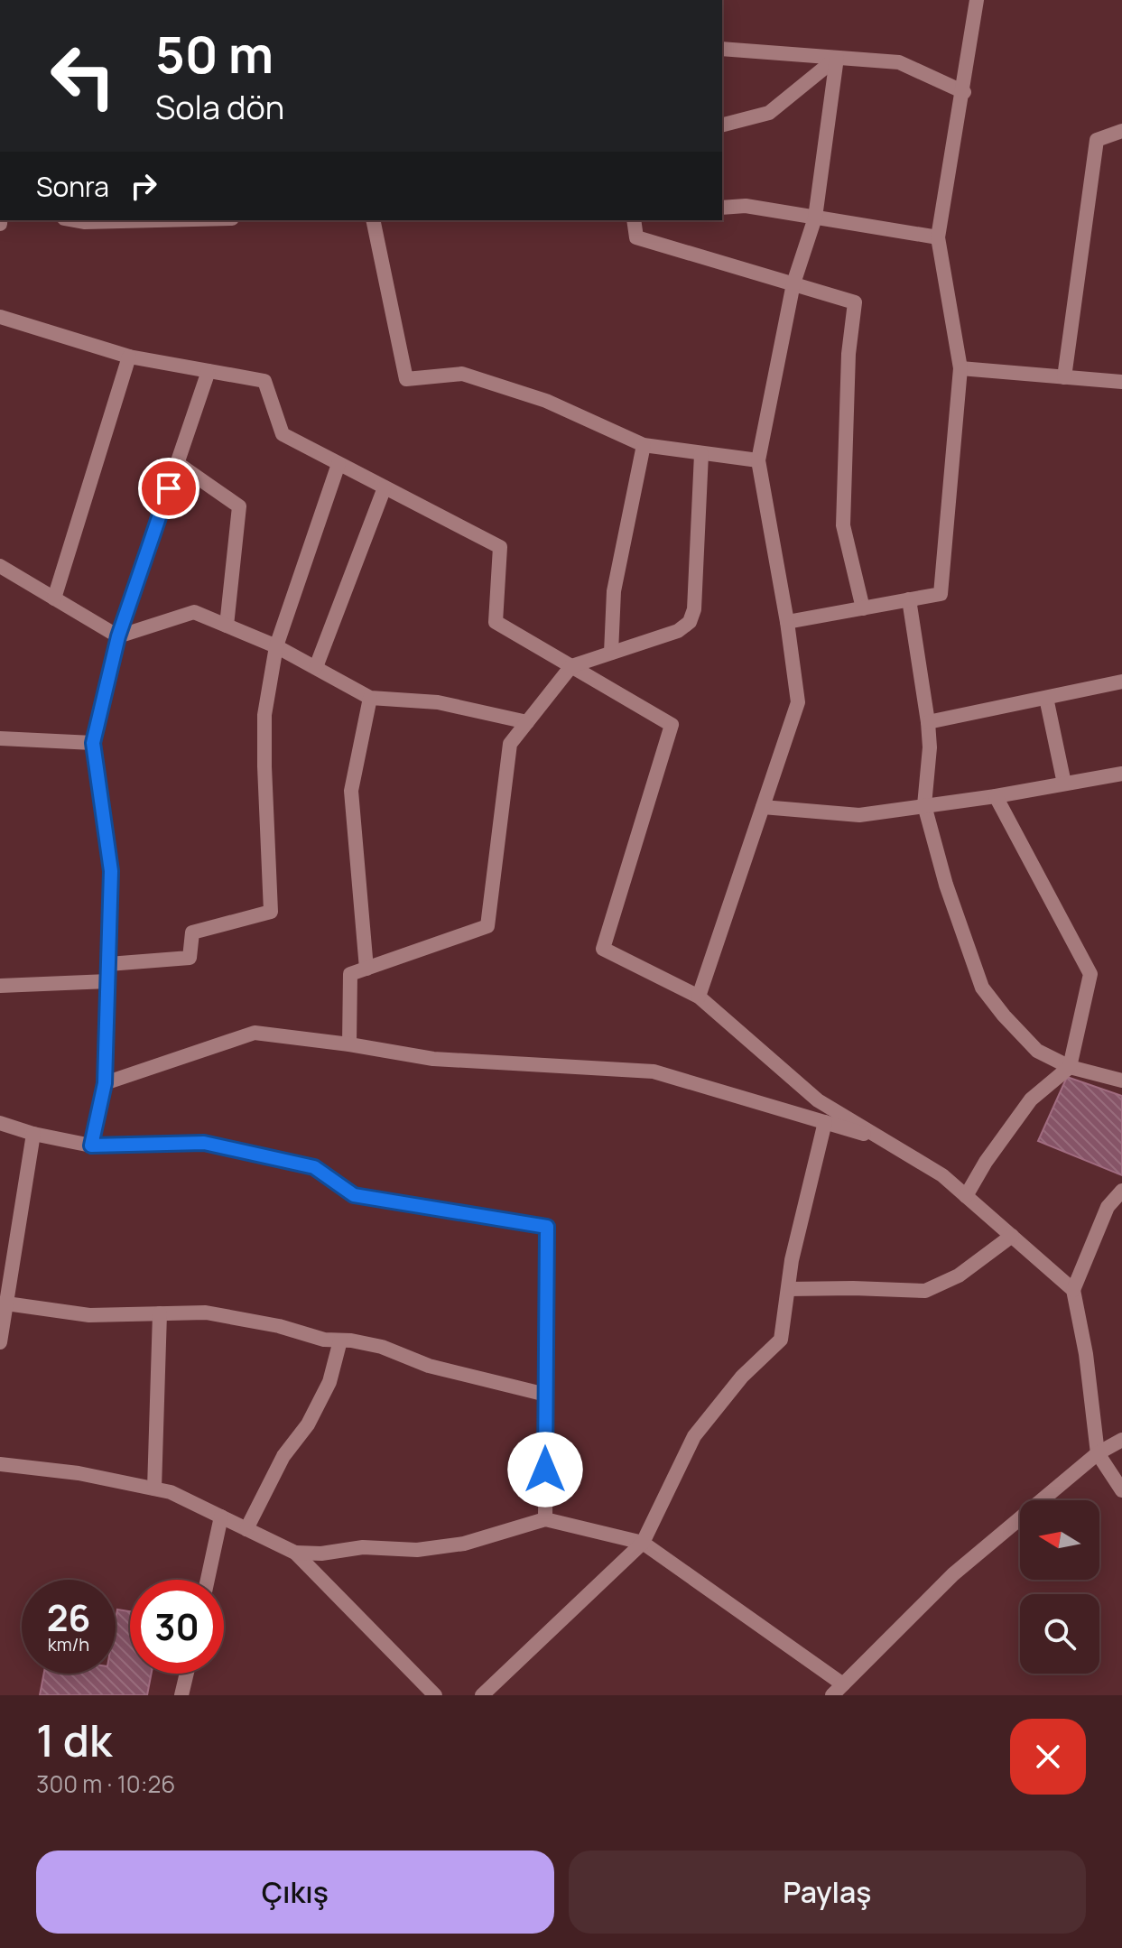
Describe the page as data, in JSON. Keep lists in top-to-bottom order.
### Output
{
  "north": "left",
  "page": {
    "turn": ["50 m", "Sola dön"],
    "then": "Sonra",
    "speed": "26 km/h",
    "limit": "30",
    "heading": ["1 dk", "300 m · 10:26"],
    "buttons": ["Çıkış", "Paylaş"]
  }
}
